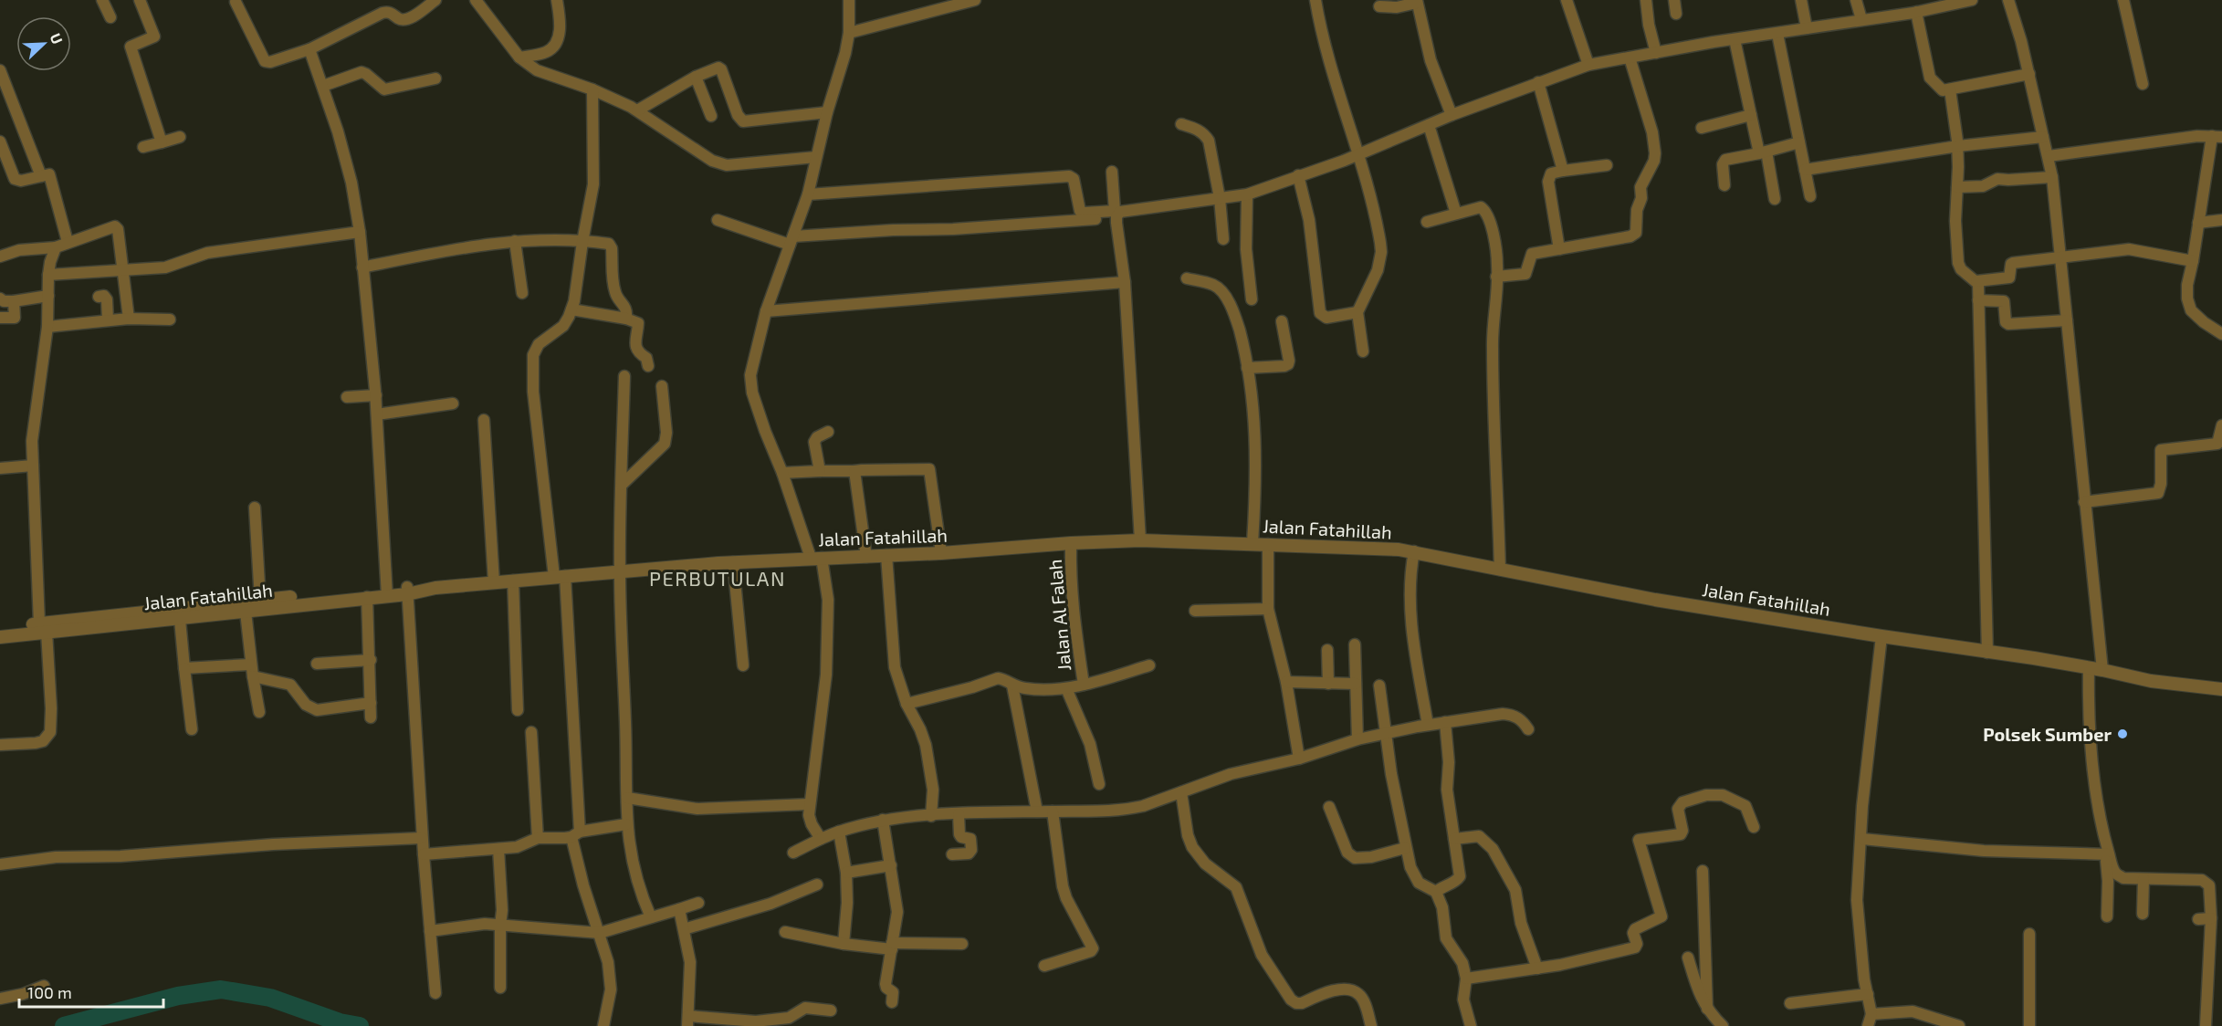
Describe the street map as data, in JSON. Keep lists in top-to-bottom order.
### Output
{
  "streets": {
    "street": ["Jalan Fatahillah", "Jalan Al Falah"]
  },
  "crossings": [
    ["Jalan Fatahillah", "Jalan Al Falah"]
  ],
  "districts": ["PERBUTULAN"],
  "places": ["Polsek Sumber"],
  "scale_bar": "100 m",
  "north": "top right"
}
